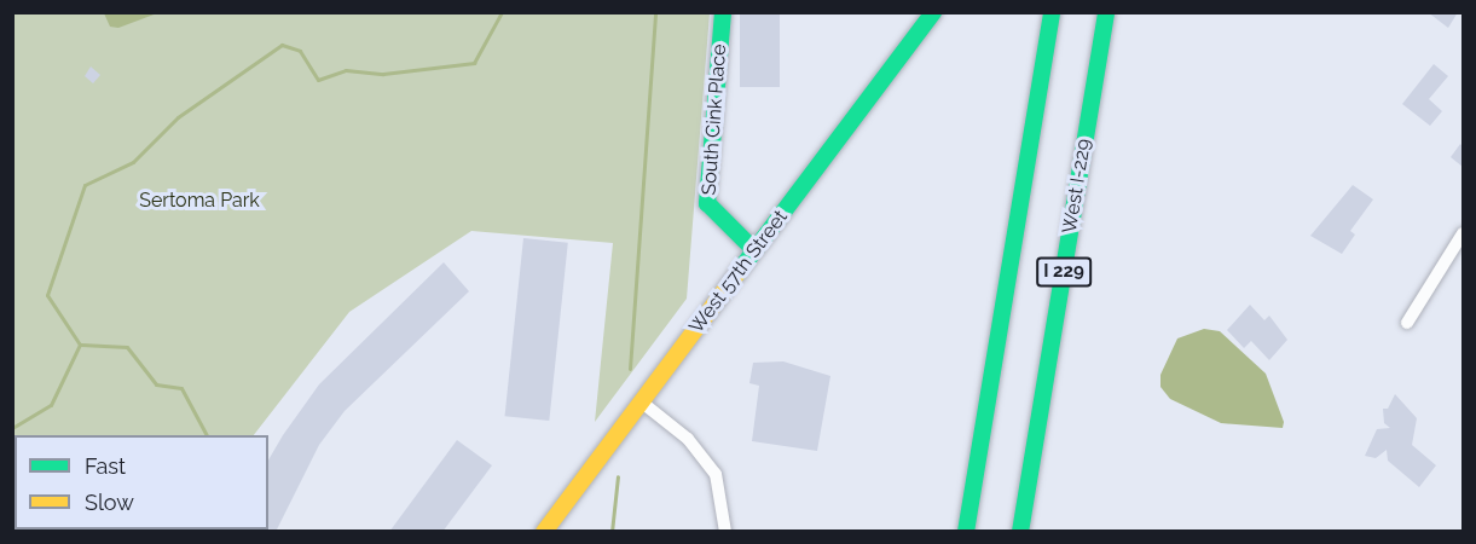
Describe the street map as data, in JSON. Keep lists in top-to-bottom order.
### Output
{
  "streets": {
    "main road": [
      "South Cink Place",
      "West I-229",
      "West 57th Street",
      "I 229"
    ]
  },
  "crossings": [
    ["South Cink Place", "West 57th Street"]
  ],
  "parks": ["Sertoma Park"],
  "legend": ["Fast", "Slow"]
}
